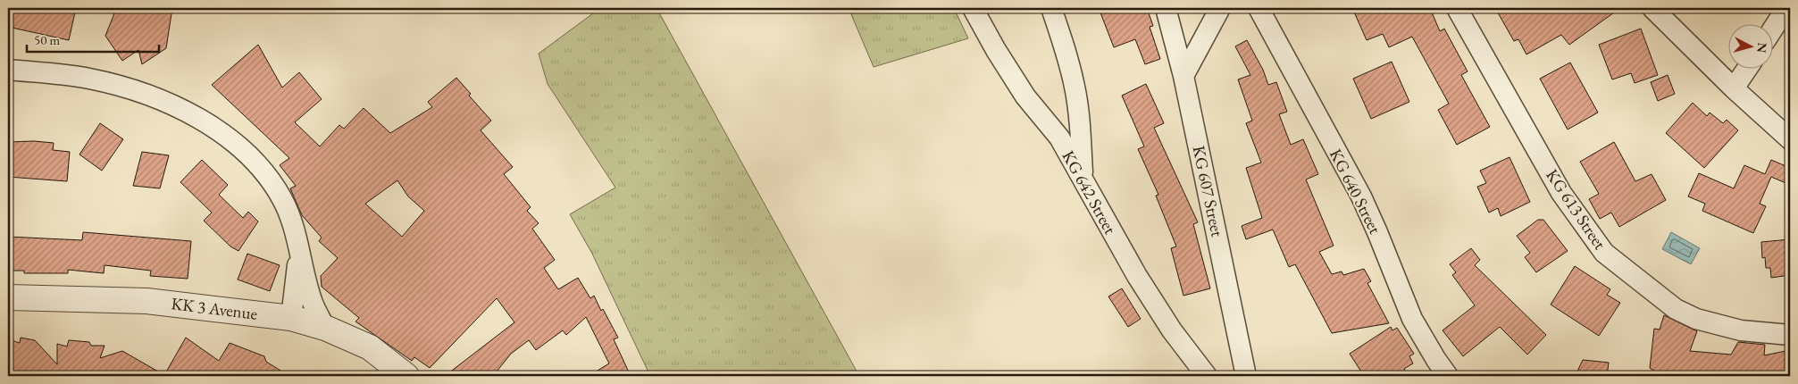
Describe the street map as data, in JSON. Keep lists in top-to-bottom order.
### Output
{
  "streets": {
    "street": [
      "KG 607 Street",
      "KG 640 Street",
      "KG 642 Street",
      "KG 613 Street",
      "KK 3 Avenue"
    ]
  },
  "scale_bar": "50 m",
  "north": "right"
}
